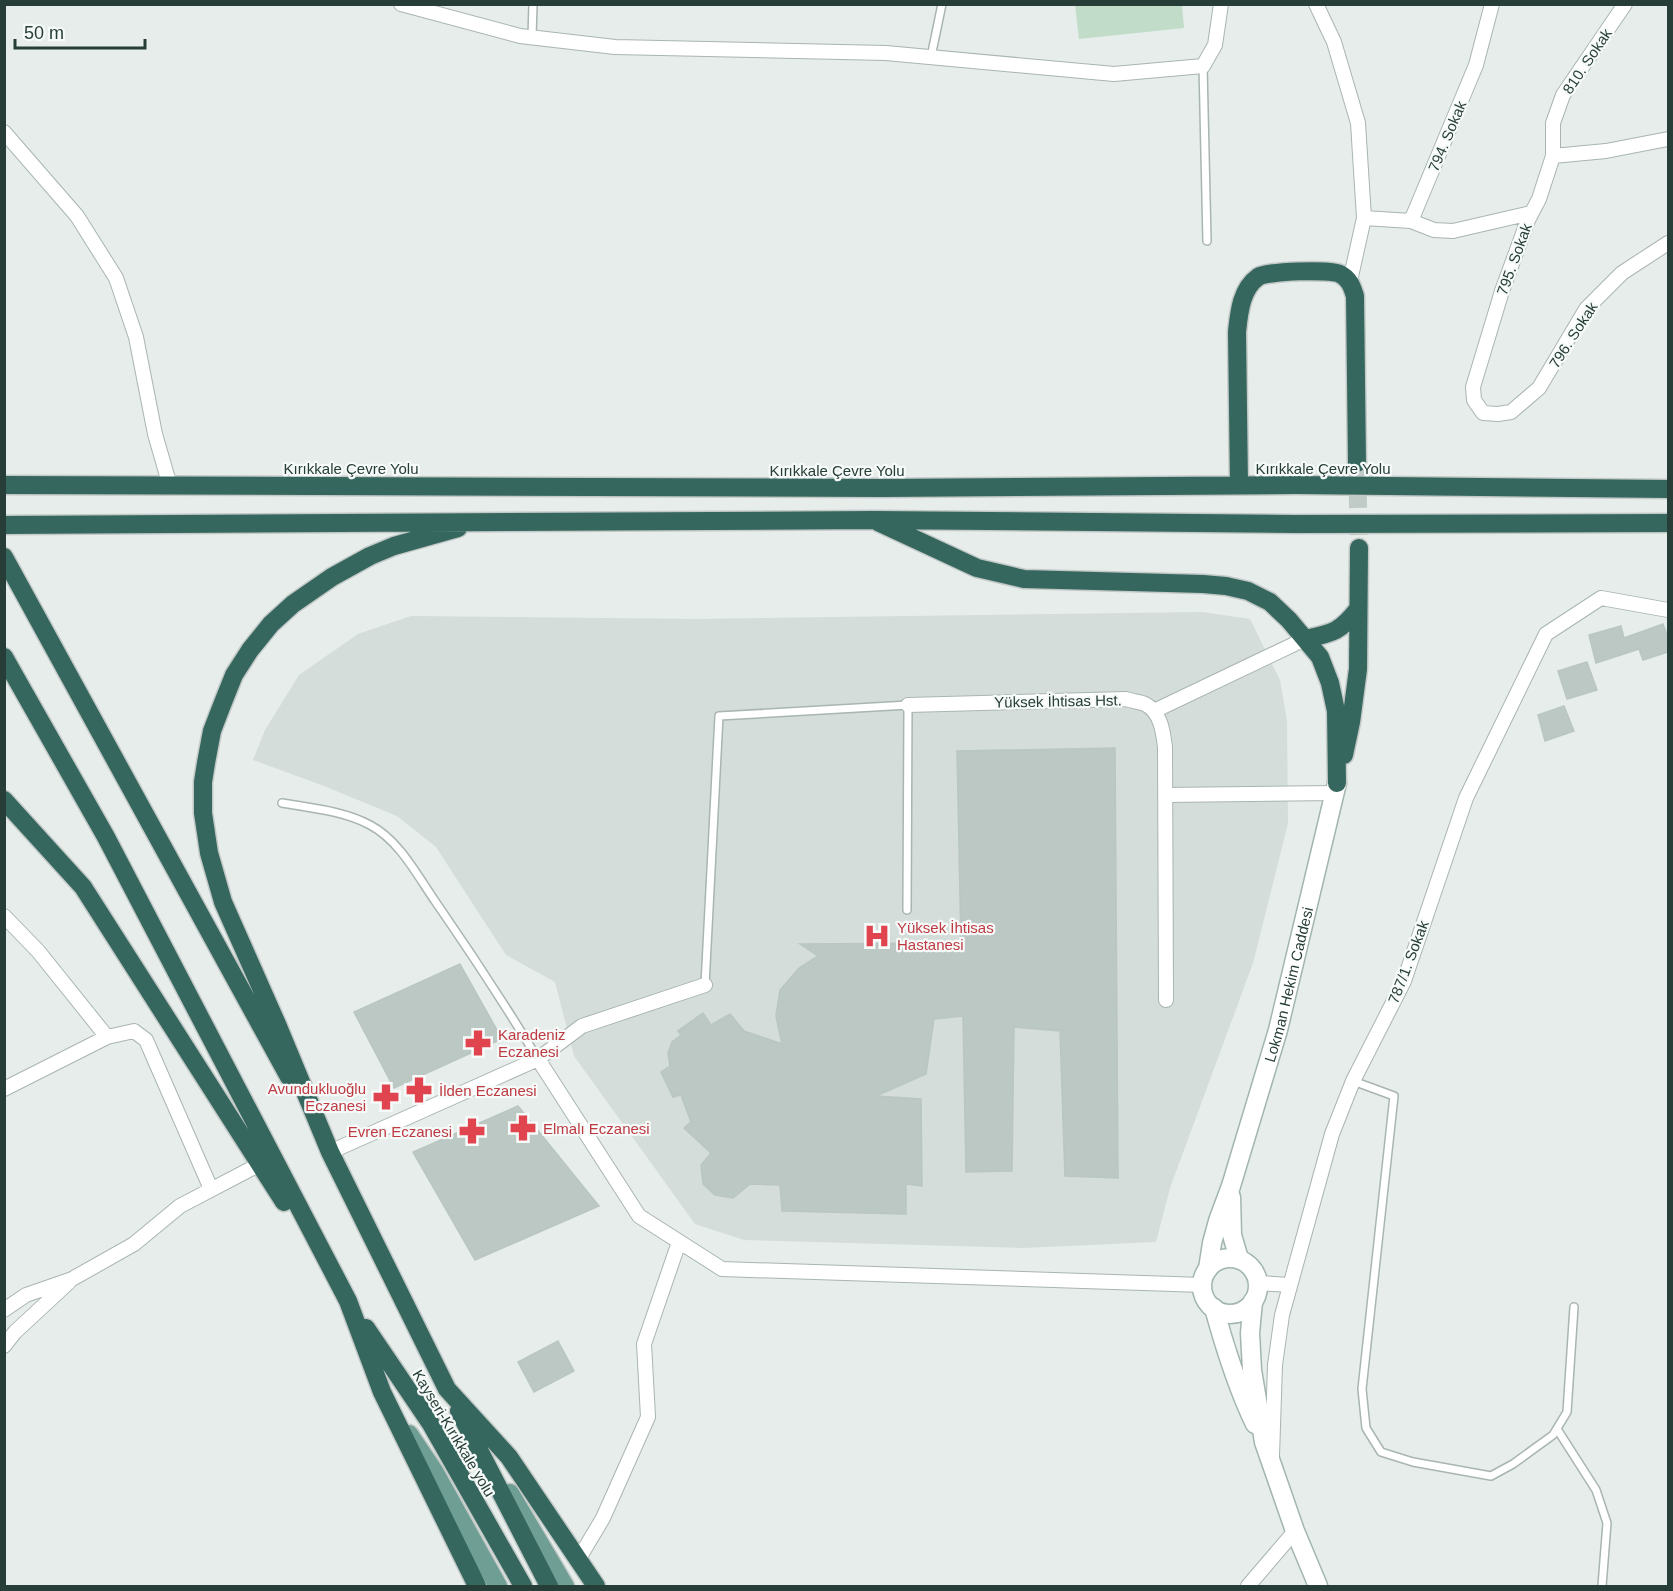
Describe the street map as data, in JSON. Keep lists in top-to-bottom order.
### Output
{
  "streets": {
    "highway": ["Kırıkkale Çevre Yolu", "Kayseri-Kırıkkale yolu"],
    "street": [
      "810. Sokak",
      "794. Sokak",
      "795. Sokak",
      "796. Sokak",
      "Yüksek İhtisas Hst.",
      "787/1. Sokak",
      "Lokman Hekim Caddesi"
    ]
  },
  "crossings": [
    ["810. Sokak", "795. Sokak"],
    ["795. Sokak", "796. Sokak"]
  ],
  "places": {
    "hospital": ["Yüksek İhtisas Hastanesi"],
    "pharmacy": [
      "Karadeniz Eczanesi",
      "İlden Eczanesi",
      "Avundukluoğlu Eczanesi",
      "Elmalı Eczanesi",
      "Evren Eczanesi"
    ]
  },
  "scale_bar": "50 m"
}
